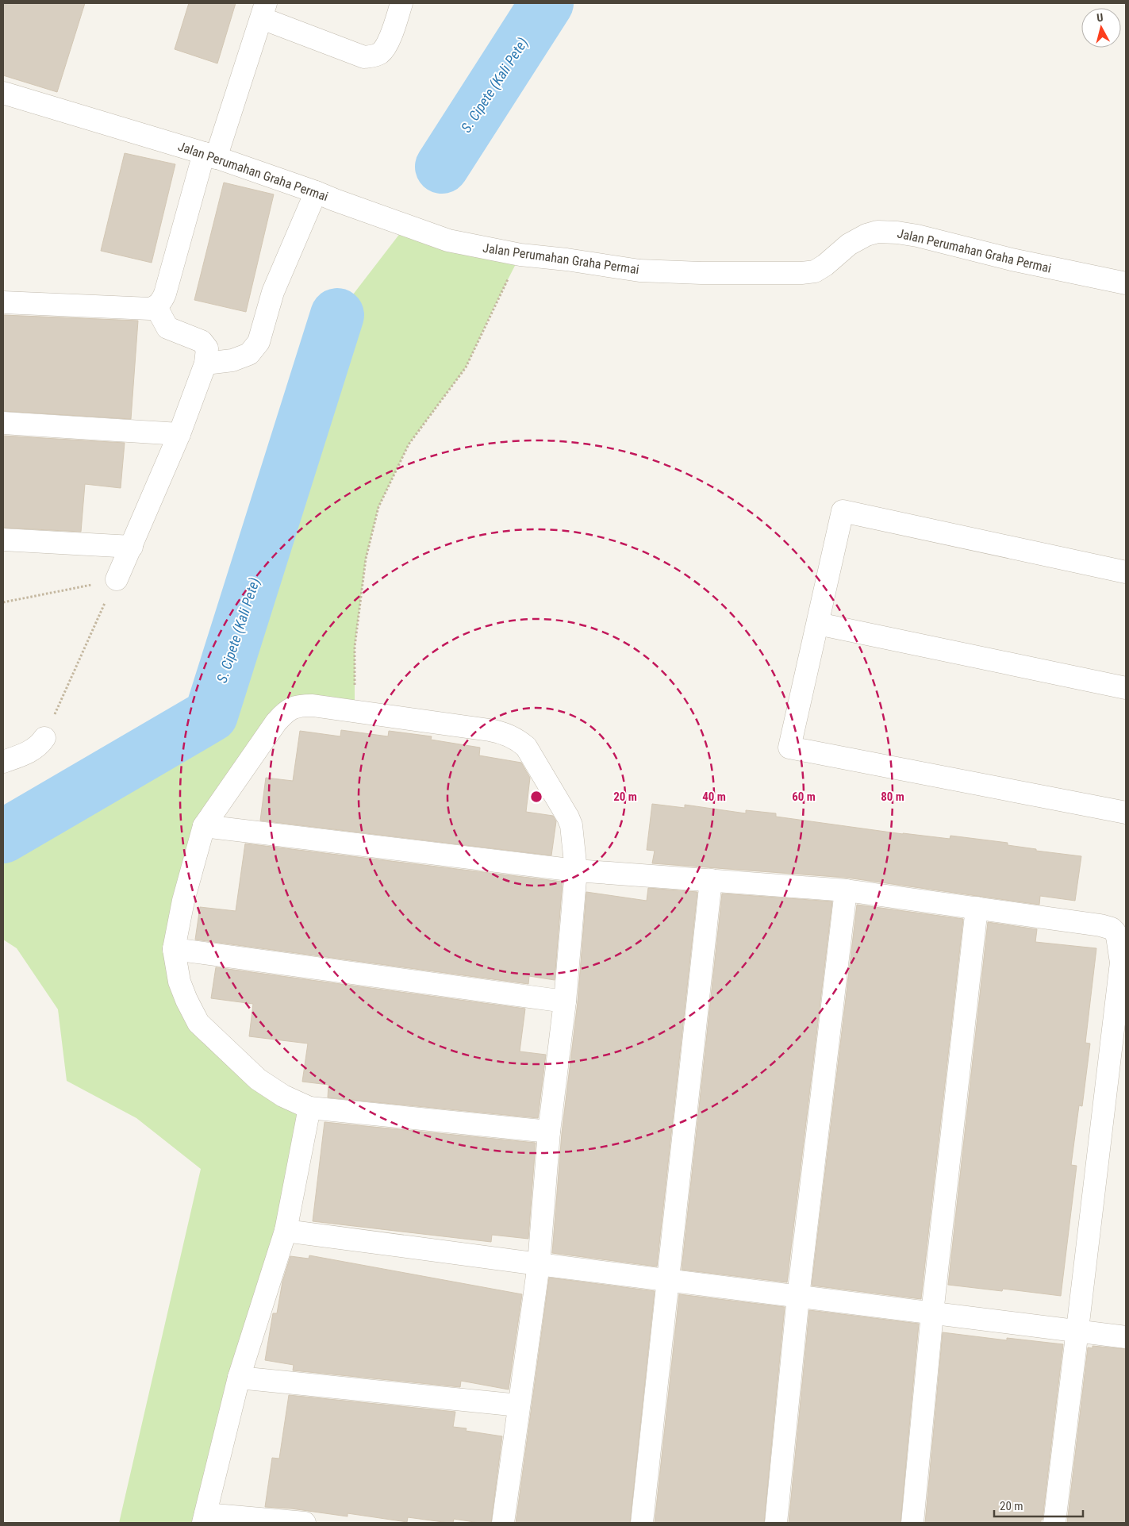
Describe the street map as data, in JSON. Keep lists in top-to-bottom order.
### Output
{
  "streets": {
    "street": ["Jalan Perumahan Graha Permai"]
  },
  "water": ["S. Cipete (Kali Pete)"],
  "scale_bar": "20 m",
  "north": "top",
  "rings": [
    "20 m",
    "40 m",
    "60 m",
    "80 m"
  ]
}
